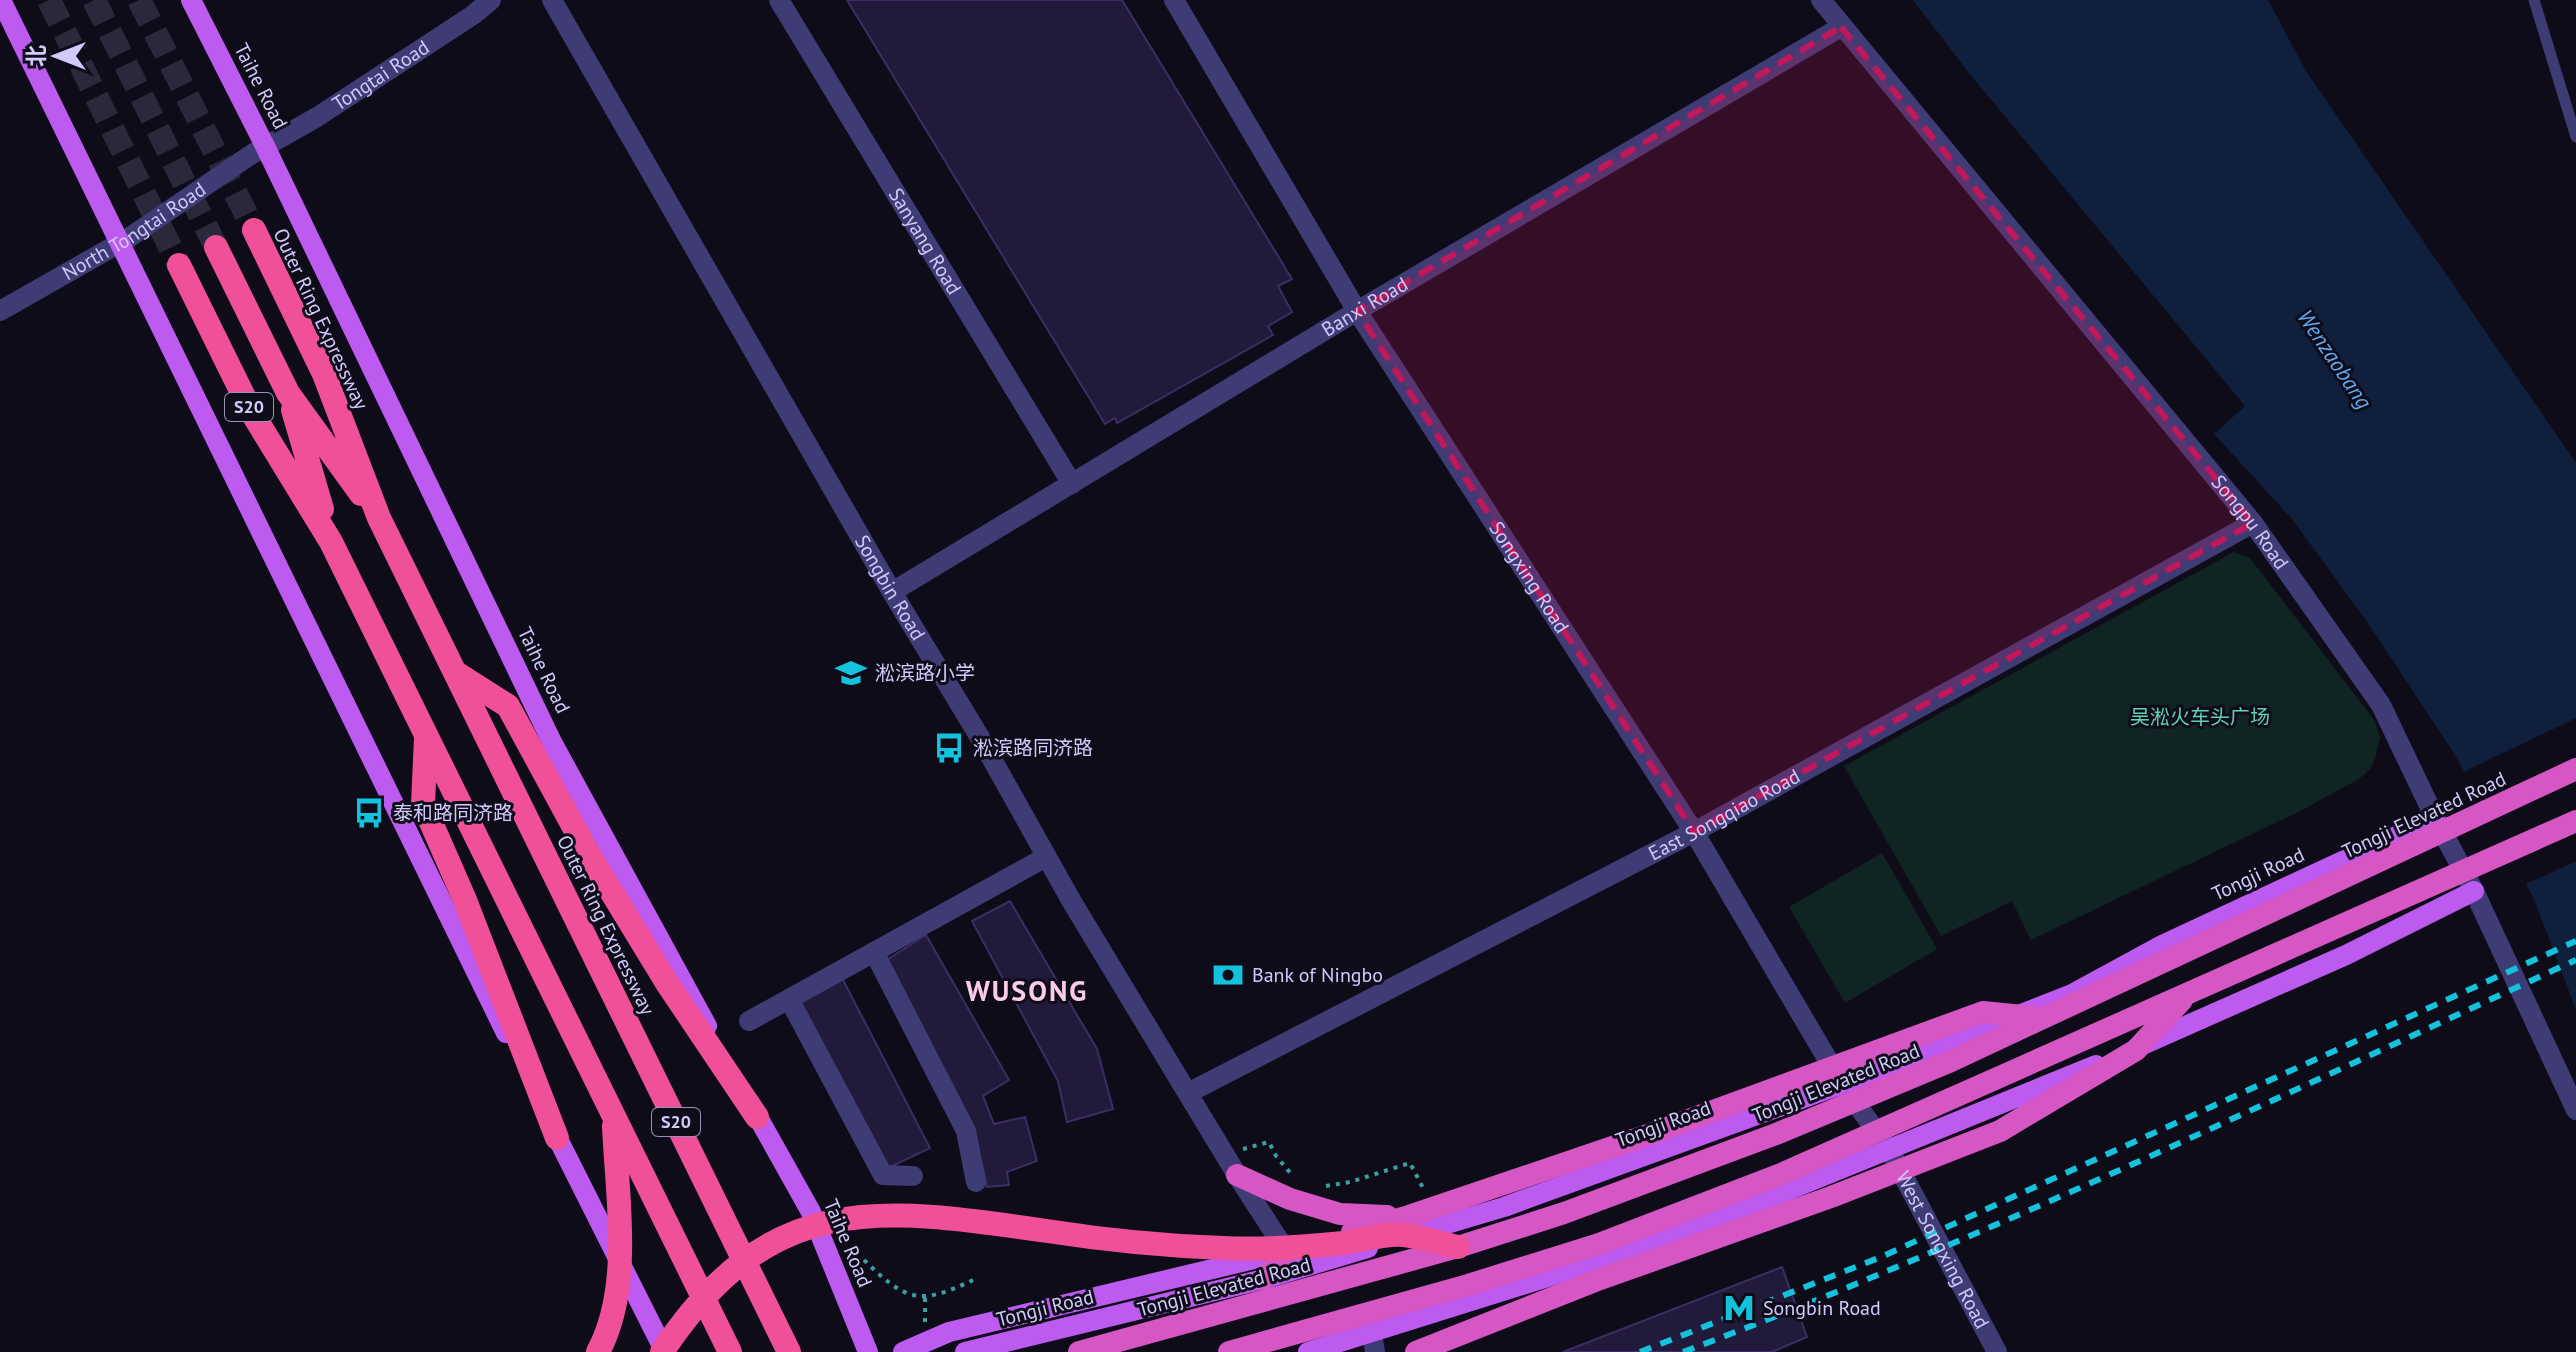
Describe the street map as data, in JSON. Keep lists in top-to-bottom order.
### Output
{
  "streets": {
    "highway": ["Outer Ring Expressway", "S20", "Tongji Elevated Road"],
    "main road": ["Taihe Road", "Tongji Road"],
    "street": [
      "Tongtai Road",
      "North Tongtai Road",
      "Sanyang Road",
      "Banxi Road",
      "Songpu Road",
      "Songxing Road",
      "Songbin Road",
      "East Songqiao Road",
      "West Songxing Road"
    ]
  },
  "crossings": [
    ["Tongtai Road", "Taihe Road"],
    ["Tongtai Road", "North Tongtai Road"],
    ["Taihe Road", "North Tongtai Road"],
    ["Sanyang Road", "Banxi Road"],
    ["Banxi Road", "Songpu Road"],
    ["Banxi Road", "Songxing Road"],
    ["Banxi Road", "Songbin Road"],
    ["Songpu Road", "East Songqiao Road"],
    ["Songpu Road", "Tongji Road"],
    ["Songxing Road", "East Songqiao Road"],
    ["Songxing Road", "Tongji Road"],
    ["Songxing Road", "West Songxing Road"],
    ["Songbin Road", "East Songqiao Road"],
    ["Songbin Road", "Tongji Road"]
  ],
  "districts": ["WUSONG"],
  "water": ["Wenzaobang"],
  "parks": ["吴淞火车头广场"],
  "places": {
    "school or university": ["淞滨路小学"],
    "bus stop": ["淞滨路同济路", "泰和路同济路"],
    "bank": ["Bank of Ningbo"],
    "metro station": ["Songbin Road"]
  },
  "north": "left"
}
